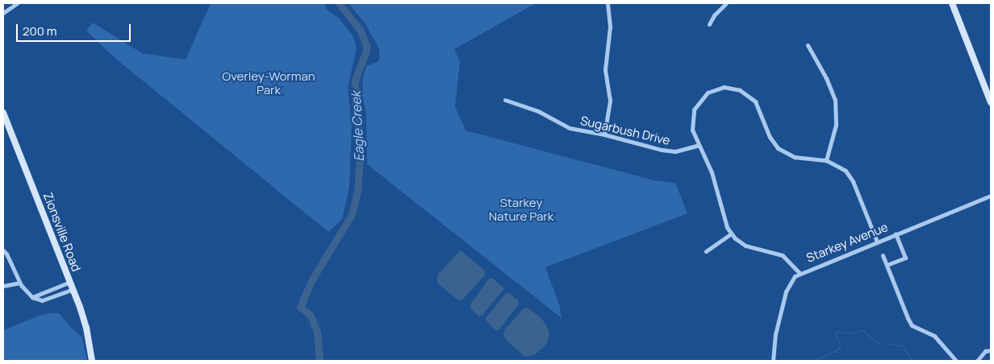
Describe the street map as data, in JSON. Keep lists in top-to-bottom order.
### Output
{
  "streets": {
    "main road": ["Zionsville Road"],
    "street": ["Sugarbush Drive", "Starkey Avenue"]
  },
  "water": ["Eagle Creek"],
  "parks": ["Overley-Worman Park", "Starkey Nature Park"],
  "scale_bar": "200 m"
}
